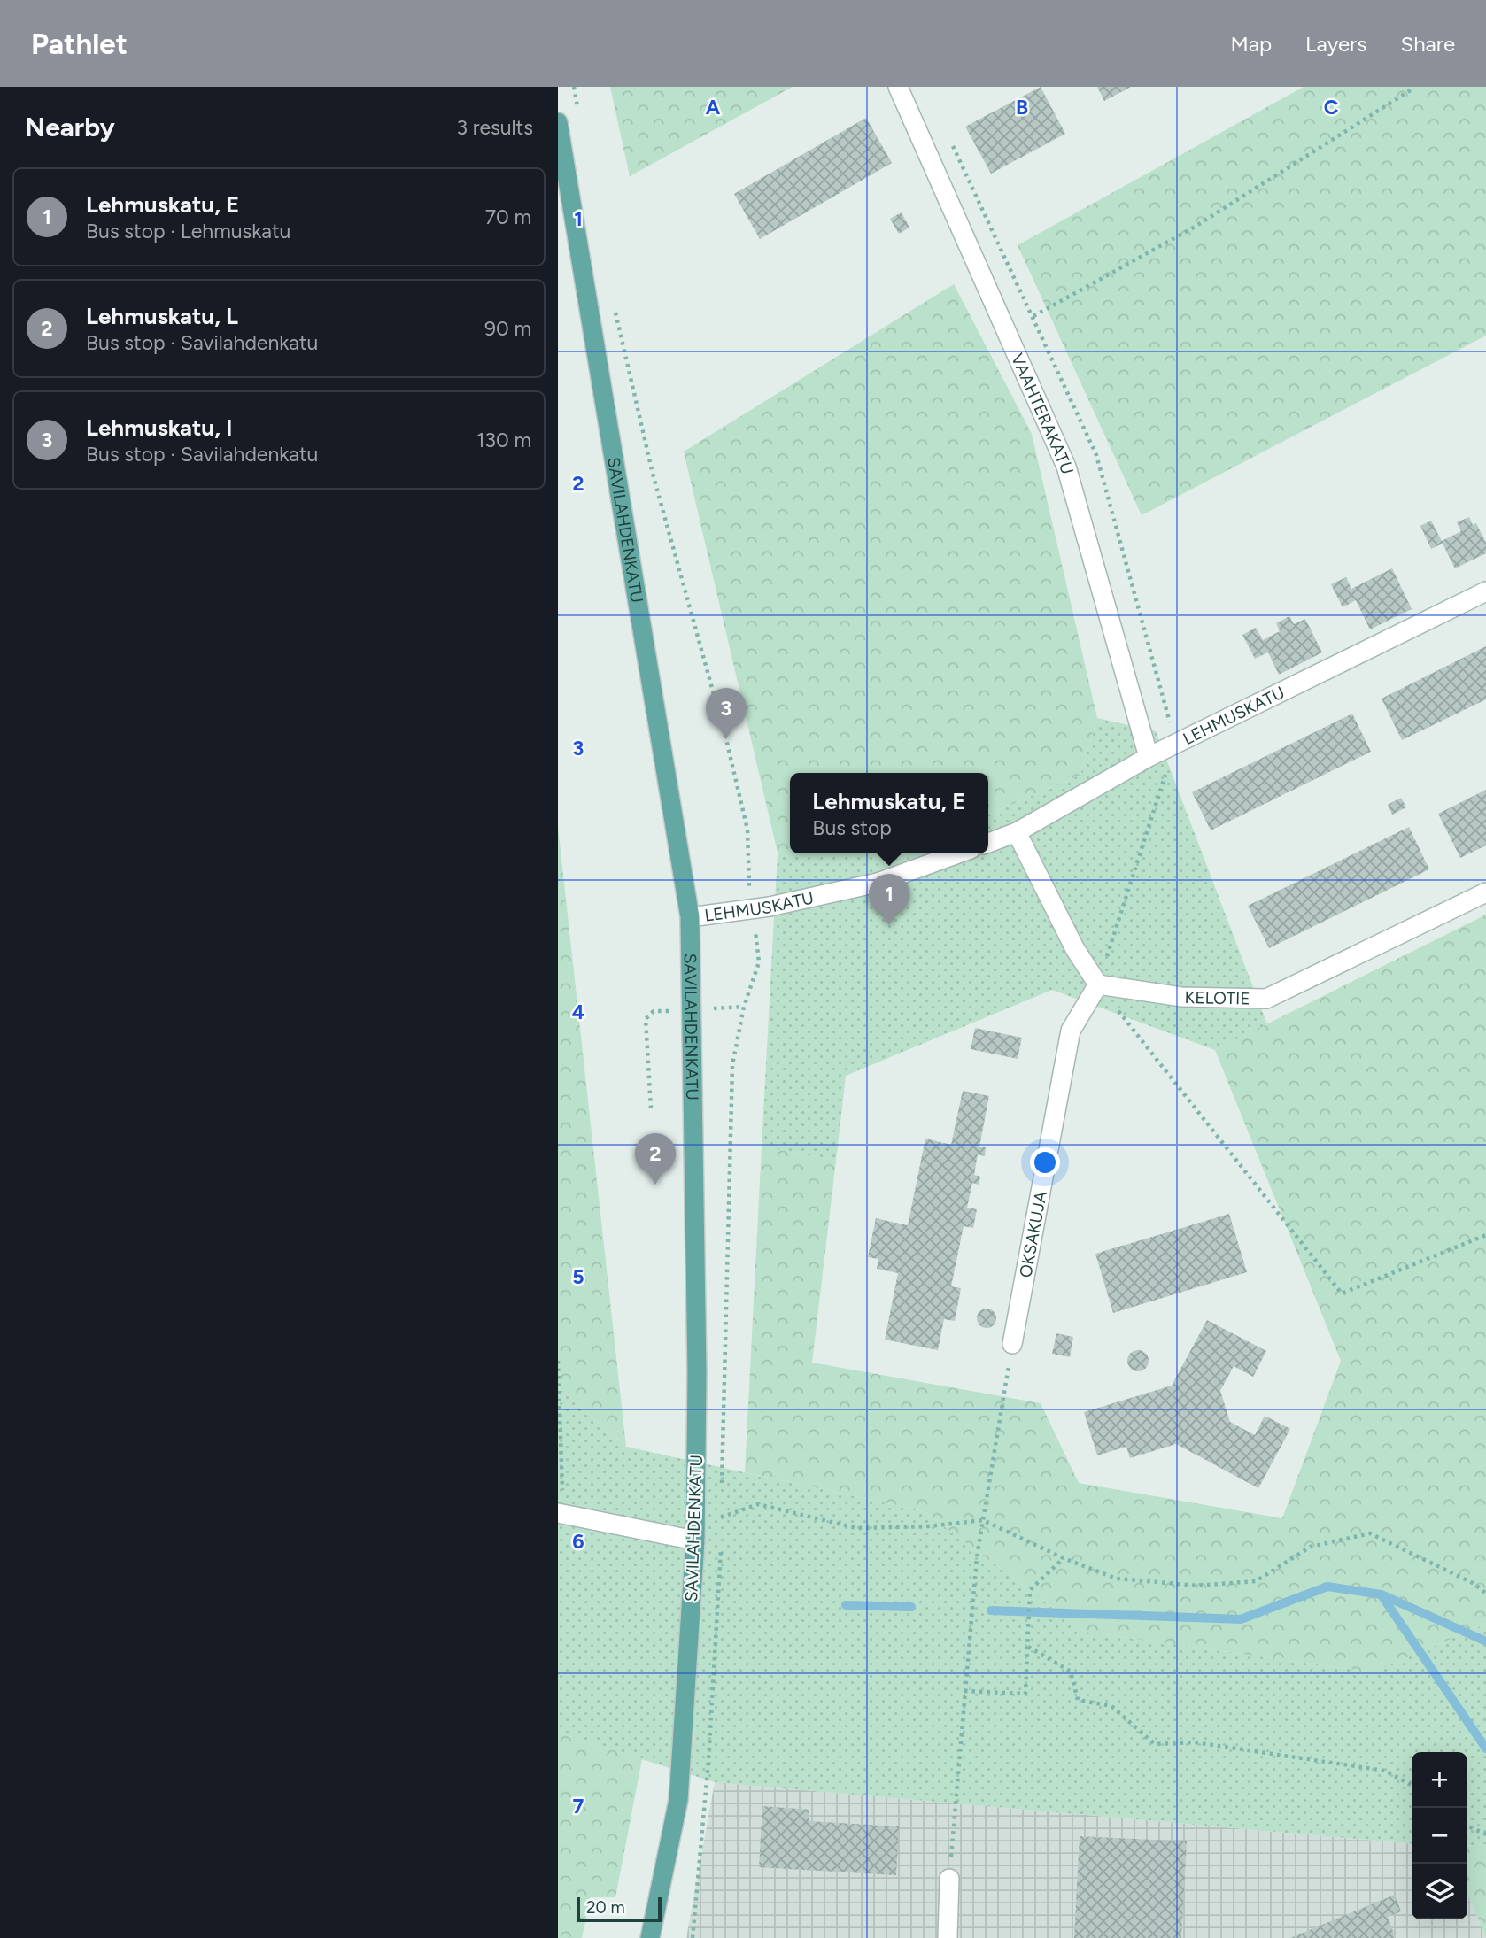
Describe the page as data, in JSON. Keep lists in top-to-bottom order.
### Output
{
  "streets": {
    "main road": ["SAVILAHDENKATU"],
    "street": [
      "VAAHTERAKATU",
      "LEHMUSKATU",
      "KELOTIE",
      "OKSAKUJA"
    ]
  },
  "crossings": [
    ["VAAHTERAKATU", "LEHMUSKATU"],
    ["SAVILAHDENKATU", "LEHMUSKATU"],
    ["KELOTIE", "OKSAKUJA"]
  ],
  "scale_bar": "20 m",
  "page": {
    "header": "Pathlet",
    "nav": ["Map", "Layers", "Share"],
    "heading": ["Nearby", "3 results"],
    "list": [
      {
        "mark": "1",
        "name": "Lehmuskatu, E",
        "note": "Bus stop · Lehmuskatu",
        "value": "70 m"
      },
      {
        "mark": "2",
        "name": "Lehmuskatu, L",
        "note": "Bus stop · Savilahdenkatu",
        "value": "90 m"
      },
      {
        "mark": "3",
        "name": "Lehmuskatu, I",
        "note": "Bus stop · Savilahdenkatu",
        "value": "130 m"
      }
    ],
    "pins": ["3", "1", "2"],
    "popup": ["Lehmuskatu, E", "Bus stop"],
    "map_buttons": ["+", "−"],
    "scale": "20 m"
  },
  "grid": {
    "columns": ["A", "B", "C"],
    "rows": [
      "1",
      "2",
      "3",
      "4",
      "5",
      "6",
      "7"
    ]
  }
}
